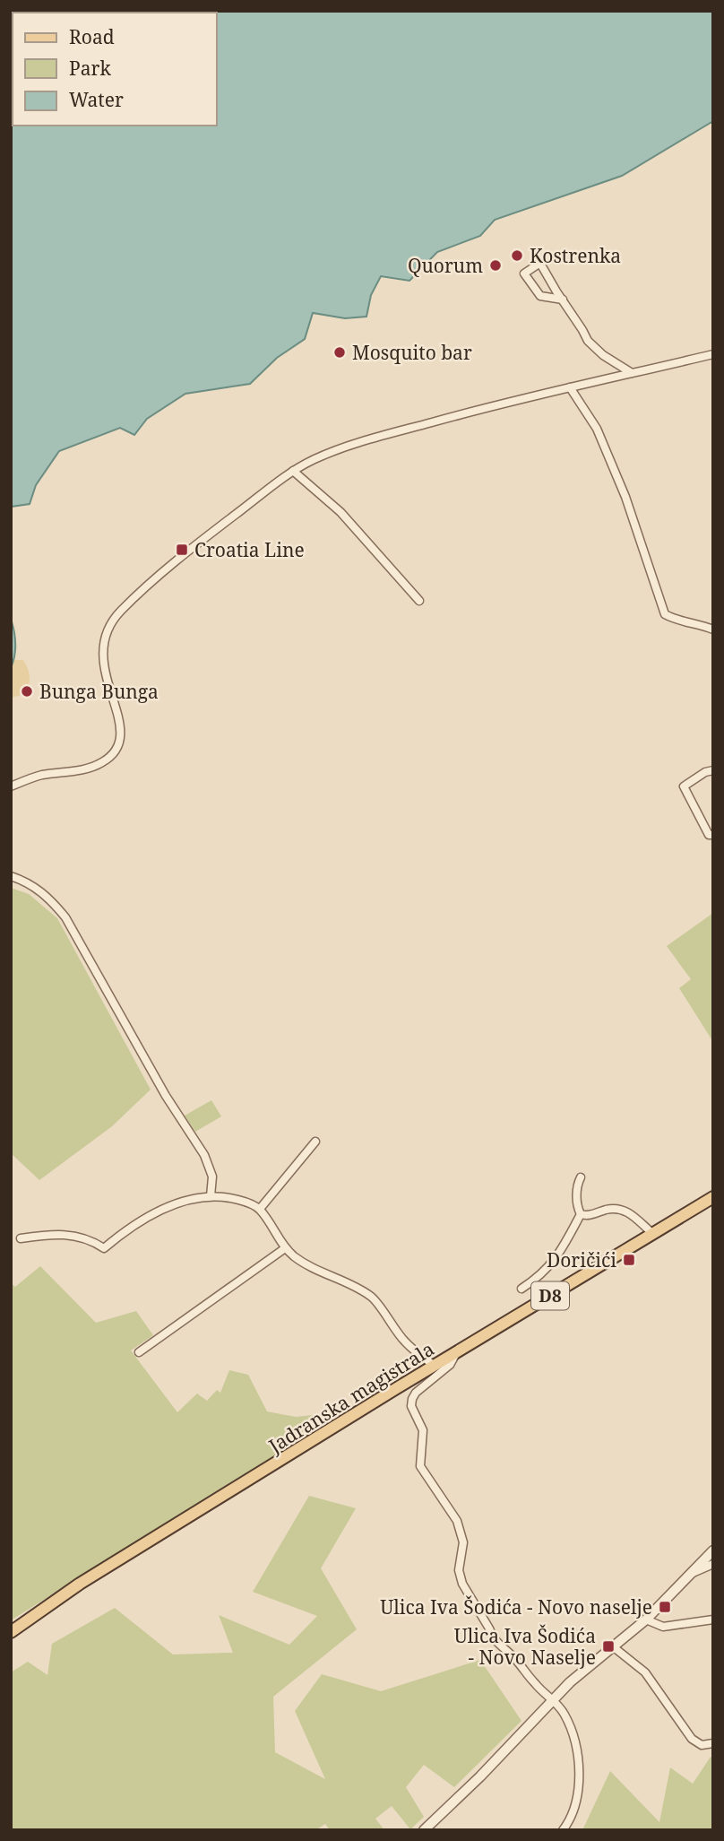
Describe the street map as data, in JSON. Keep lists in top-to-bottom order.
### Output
{
  "streets": {
    "main road": ["D8", "Jadranska magistrala"]
  },
  "places": {
    "other": [
      "Kostrenka",
      "Quorum",
      "Mosquito bar",
      "Bunga Bunga"
    ],
    "transit": [
      "Croatia Line",
      "Doričići",
      "Ulica Iva Šodića - Novo naselje",
      "Ulica Iva Šodića - Novo Naselje"
    ]
  },
  "legend": ["Road", "Park", "Water"]
}
